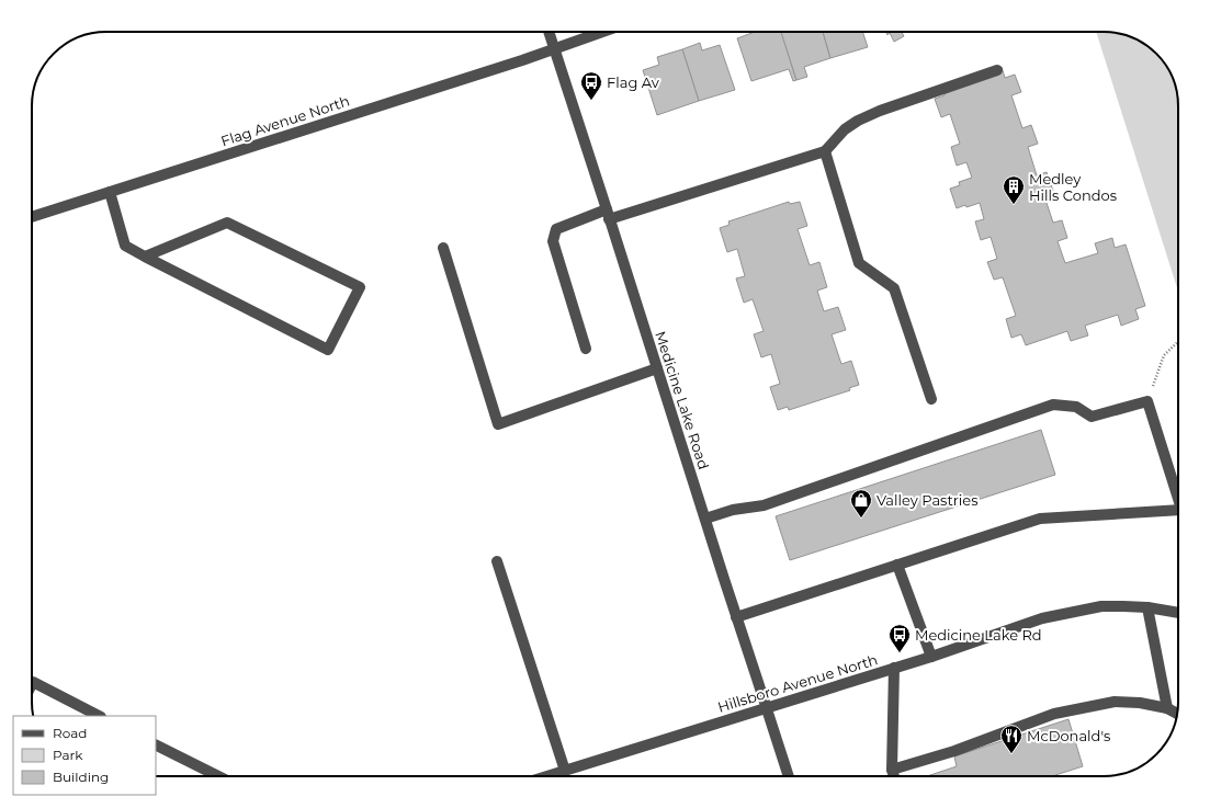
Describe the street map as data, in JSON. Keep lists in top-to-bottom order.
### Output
{
  "streets": {
    "street": ["Flag Avenue North", "Medicine Lake Road", "Hillsboro Avenue North"]
  },
  "crossings": [
    ["Flag Avenue North", "Medicine Lake Road"],
    ["Medicine Lake Road", "Hillsboro Avenue North"]
  ],
  "places": {
    "bus stop": ["Flag Av", "Medicine Lake Rd"],
    "building": ["Medley Hills Condos"],
    "shop": ["Valley Pastries"],
    "restaurant": ["McDonald's"]
  },
  "legend": ["Road", "Park", "Building"]
}
